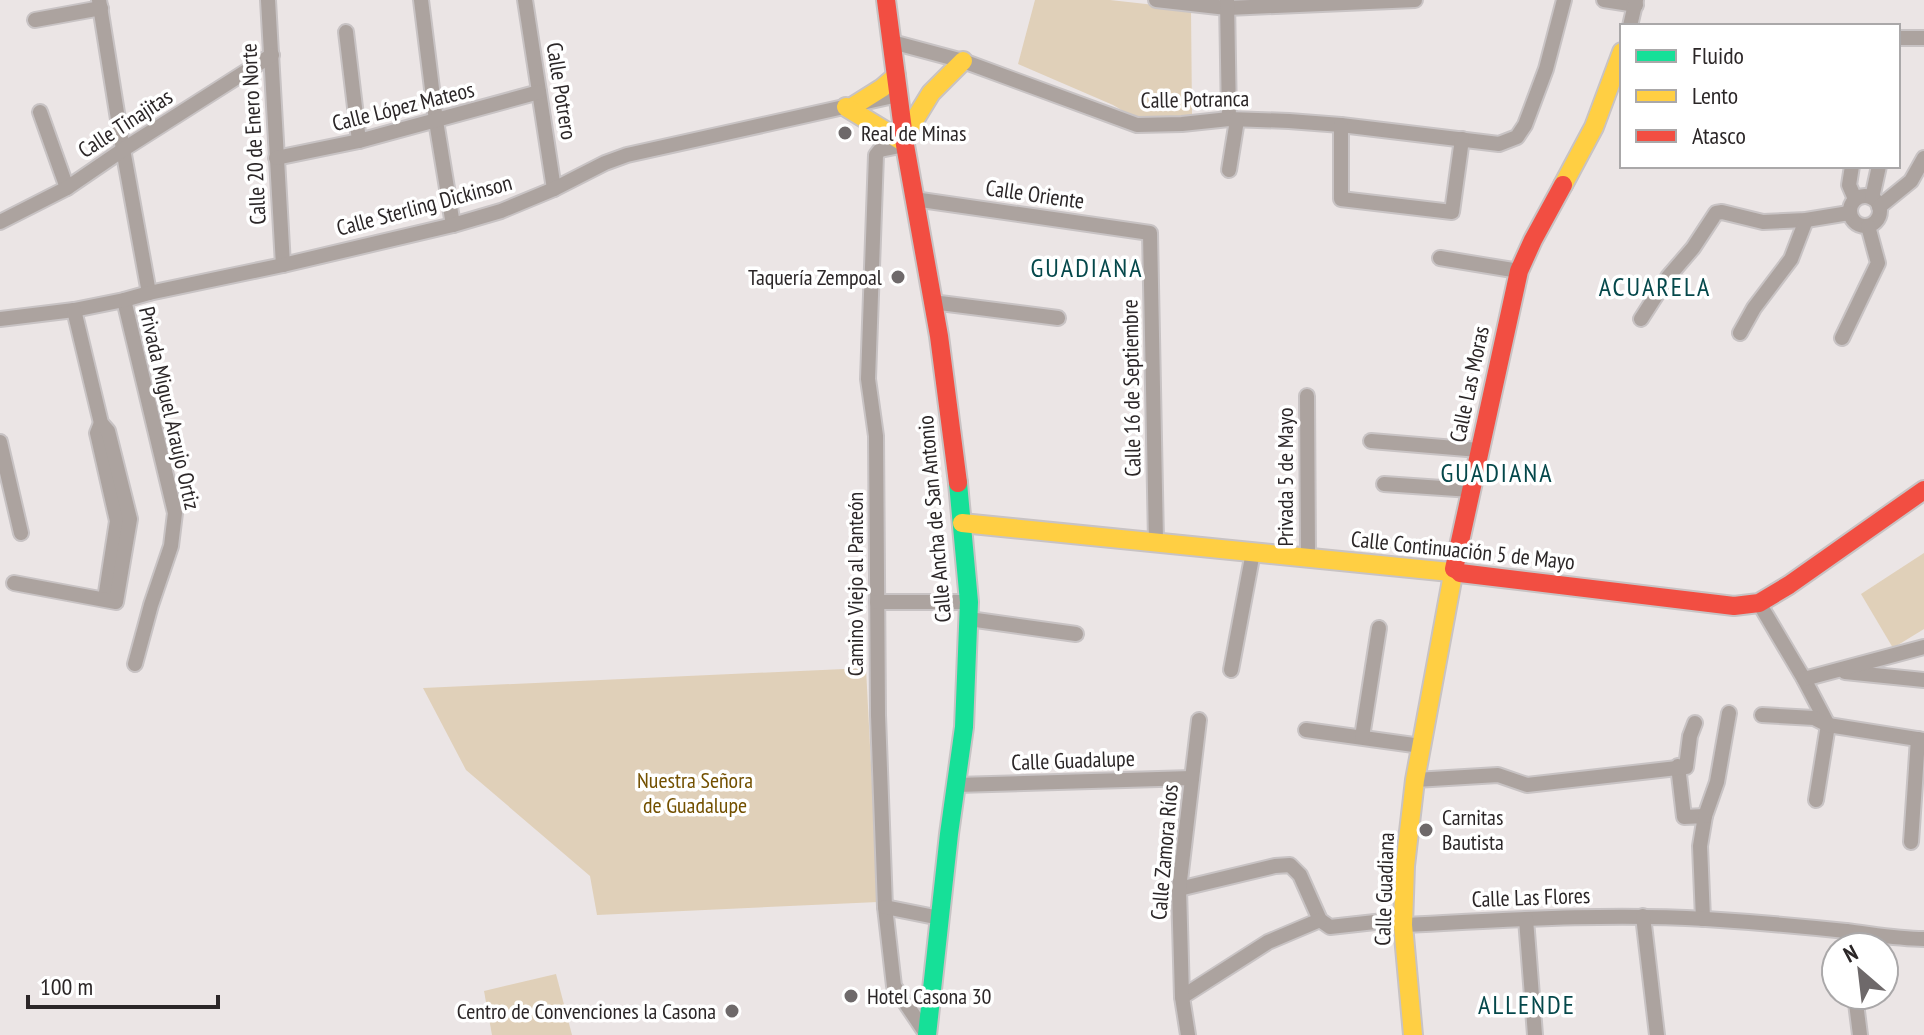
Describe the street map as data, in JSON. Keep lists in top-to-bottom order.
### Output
{
  "streets": {
    "street": [
      "Calle Potrero",
      "Calle Potranca",
      "Calle López Mateos",
      "Calle Tinajitas",
      "Calle 20 de Enero Norte",
      "Calle Oriente",
      "Calle Sterling Dickinson",
      "Calle Las Moras",
      "Calle 16 de Septiembre",
      "Privada Miguel Araujo Ortiz",
      "Privada 5 de Mayo",
      "Calle Ancha de San Antonio",
      "Calle Continuación 5 de Mayo",
      "Camino Viejo al Panteón",
      "Calle Guadalupe",
      "Calle Zamora Ríos",
      "Calle Guadiana",
      "Calle Las Flores"
    ]
  },
  "crossings": [
    ["Calle Potrero", "Calle López Mateos"],
    ["Calle Potrero", "Calle Sterling Dickinson"],
    ["Calle Potranca", "Calle Ancha de San Antonio"],
    ["Calle López Mateos", "Calle 20 de Enero Norte"],
    ["Calle Tinajitas", "Calle 20 de Enero Norte"],
    ["Calle 20 de Enero Norte", "Calle Sterling Dickinson"],
    ["Calle Oriente", "Calle 16 de Septiembre"],
    ["Calle Oriente", "Calle Ancha de San Antonio"],
    ["Calle Sterling Dickinson", "Privada Miguel Araujo Ortiz"],
    ["Calle Las Moras", "Calle Continuación 5 de Mayo"],
    ["Calle Las Moras", "Calle Guadiana"],
    ["Calle 16 de Septiembre", "Calle Continuación 5 de Mayo"],
    ["Privada 5 de Mayo", "Calle Continuación 5 de Mayo"],
    ["Calle Ancha de San Antonio", "Calle Continuación 5 de Mayo"],
    ["Calle Ancha de San Antonio", "Camino Viejo al Panteón"],
    ["Calle Ancha de San Antonio", "Calle Guadalupe"],
    ["Calle Guadalupe", "Calle Zamora Ríos"],
    ["Calle Guadiana", "Calle Las Flores"]
  ],
  "districts": [
    "GUADIANA",
    "ACUARELA",
    "GUADIANA",
    "ALLENDE"
  ],
  "parks": ["Nuestra Señora de Guadalupe"],
  "places": [
    "Real de Minas",
    "Taquería Zempoal",
    "Carnitas Bautista",
    "Hotel Casona 30",
    "Centro de Convenciones la Casona"
  ],
  "legend": ["Fluido", "Lento", "Atasco"],
  "scale_bar": "100 m",
  "north": "top left"
}
